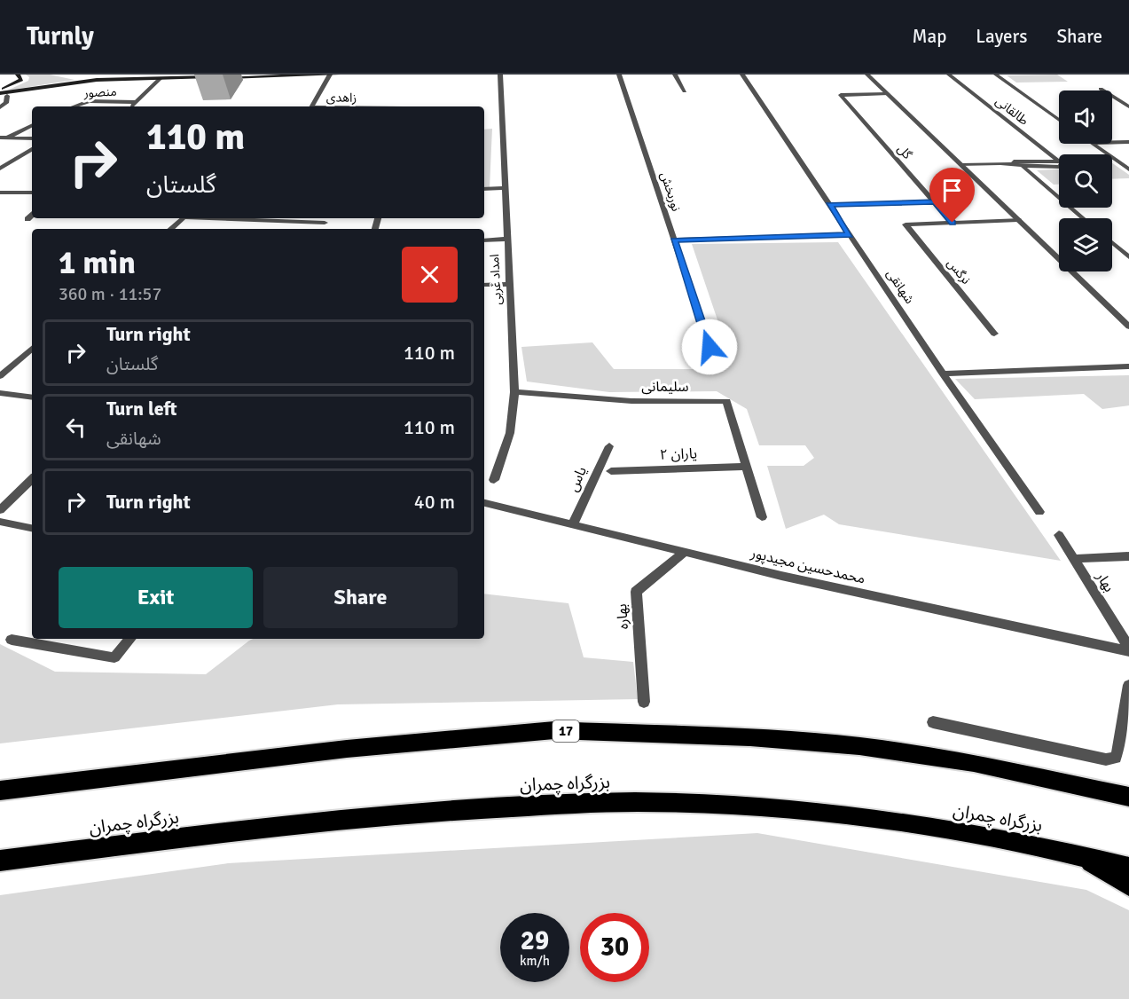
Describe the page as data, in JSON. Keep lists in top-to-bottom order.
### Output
{
  "streets": {
    "highway": ["17", "بزرگراه چمران"],
    "street": [
      "منصور",
      "طالقانی",
      "گل",
      "نوربخش",
      "نرگس",
      "امداد غربی",
      "شهانقی",
      "سلیمانی",
      "یاران ٢",
      "یاس",
      "محمدحسین مجیدپور",
      "بهار",
      "بهاره"
    ]
  },
  "crossings": [
    ["گل", "نرگس"],
    ["امداد غربی", "سلیمانی"],
    ["سلیمانی", "یاران ٢"],
    ["یاس", "محمدحسین مجیدپور"],
    ["محمدحسین مجیدپور", "بهار"],
    ["محمدحسین مجیدپور", "بهاره"]
  ],
  "page": {
    "header": "Turnly",
    "nav": ["Map", "Layers", "Share"],
    "turn": ["110 m", "گلستان"],
    "heading": ["1 min", "360 m · 11:57"],
    "list": [
      {
        "name": "Turn right",
        "note": "گلستان",
        "value": "110 m"
      },
      {
        "name": "Turn left",
        "note": "شهانقی",
        "value": "110 m"
      },
      {
        "name": "Turn right",
        "value": "40 m"
      }
    ],
    "buttons": ["Exit", "Share"],
    "speed": "29 km/h",
    "limit": "30"
  }
}
